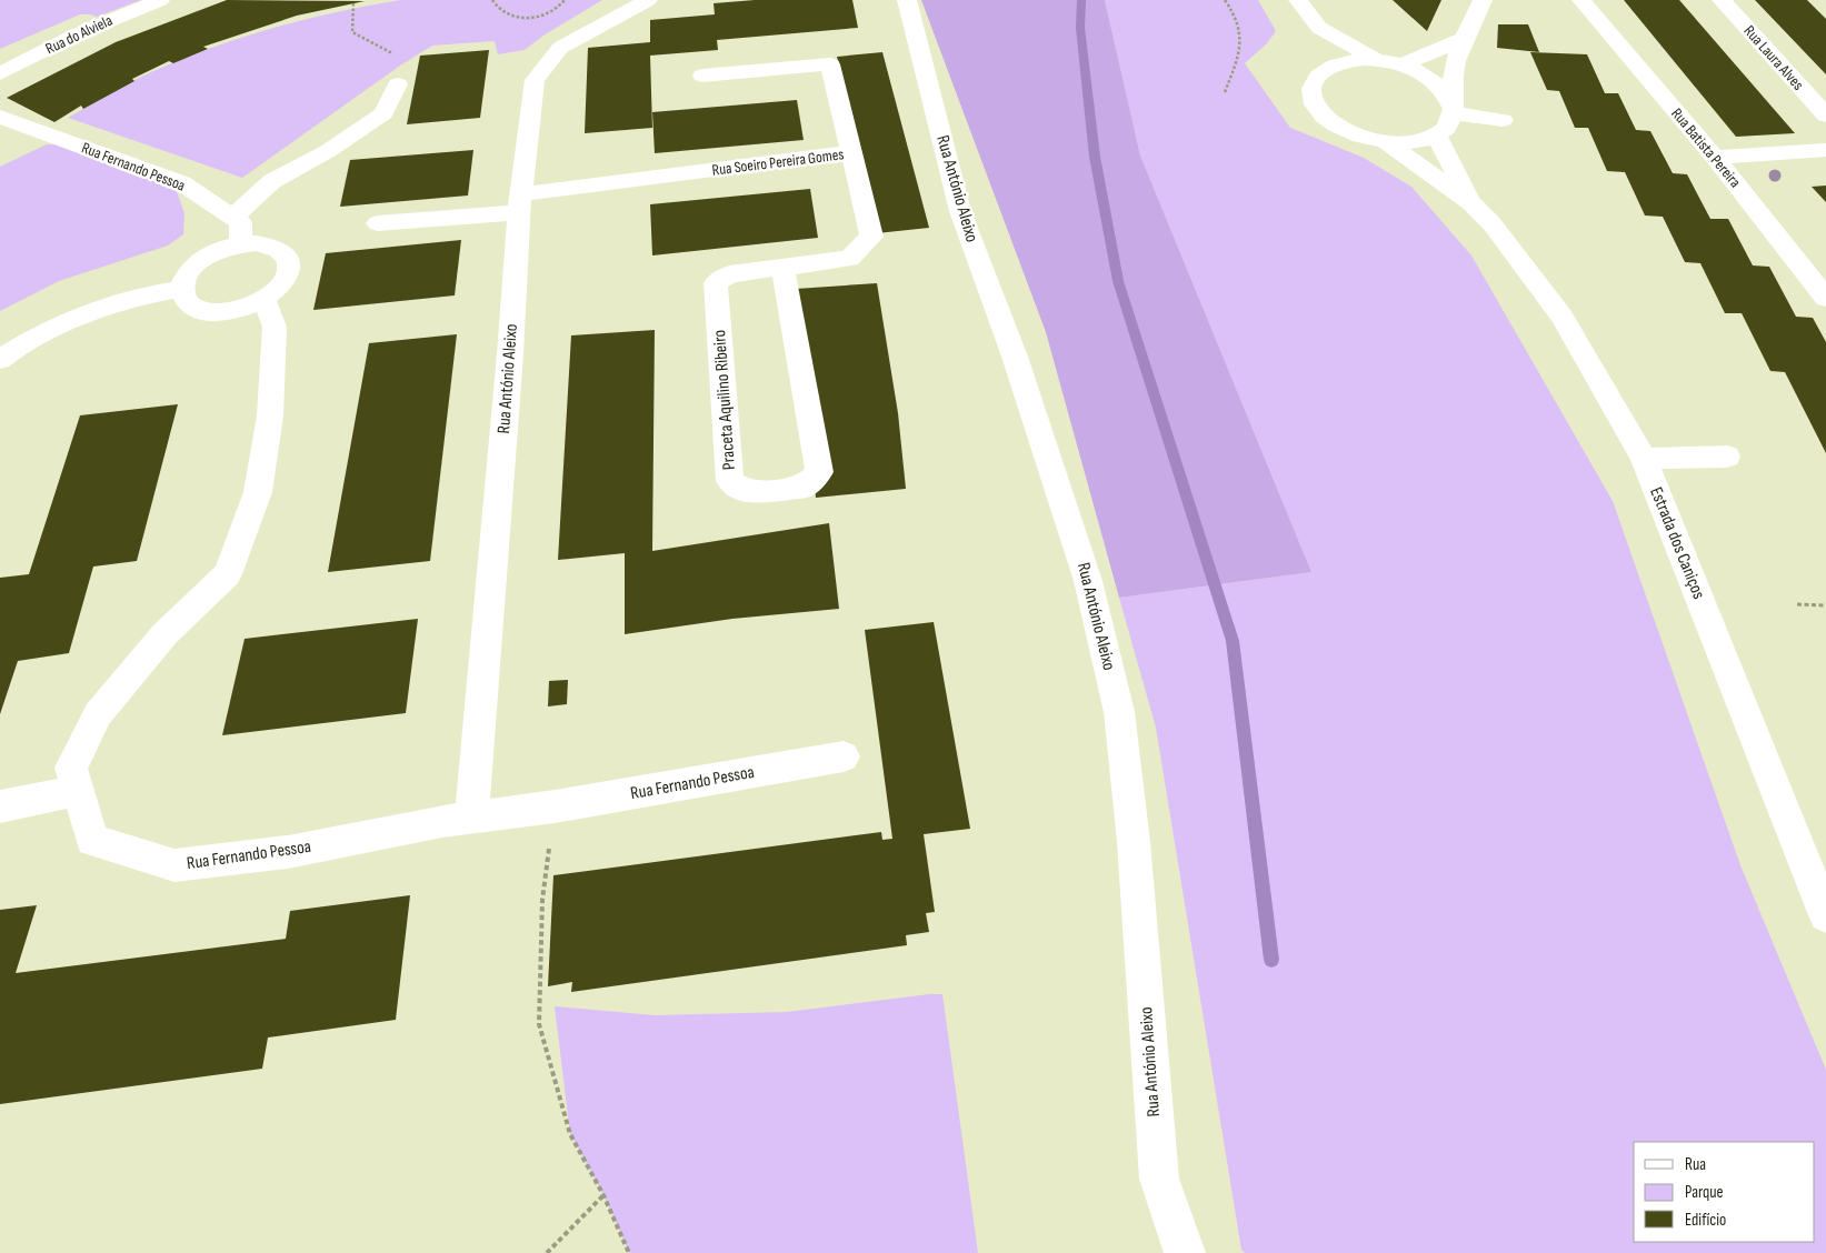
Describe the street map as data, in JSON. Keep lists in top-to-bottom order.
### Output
{
  "streets": {
    "street": [
      "Rua do Alviela",
      "Rua Laura Alves",
      "Rua Batista Pereira",
      "Rua Soeiro Pereira Gomes",
      "Rua Fernando Pessoa",
      "Rua António Aleixo",
      "Praceta Aquilino Ribeiro",
      "Estrada dos Caniços"
    ]
  },
  "crossings": [
    ["Rua Soeiro Pereira Gomes", "Rua António Aleixo"],
    ["Rua Soeiro Pereira Gomes", "Praceta Aquilino Ribeiro"],
    ["Rua Fernando Pessoa", "Rua António Aleixo"]
  ],
  "legend": ["Rua", "Parque", "Edifício"]
}
